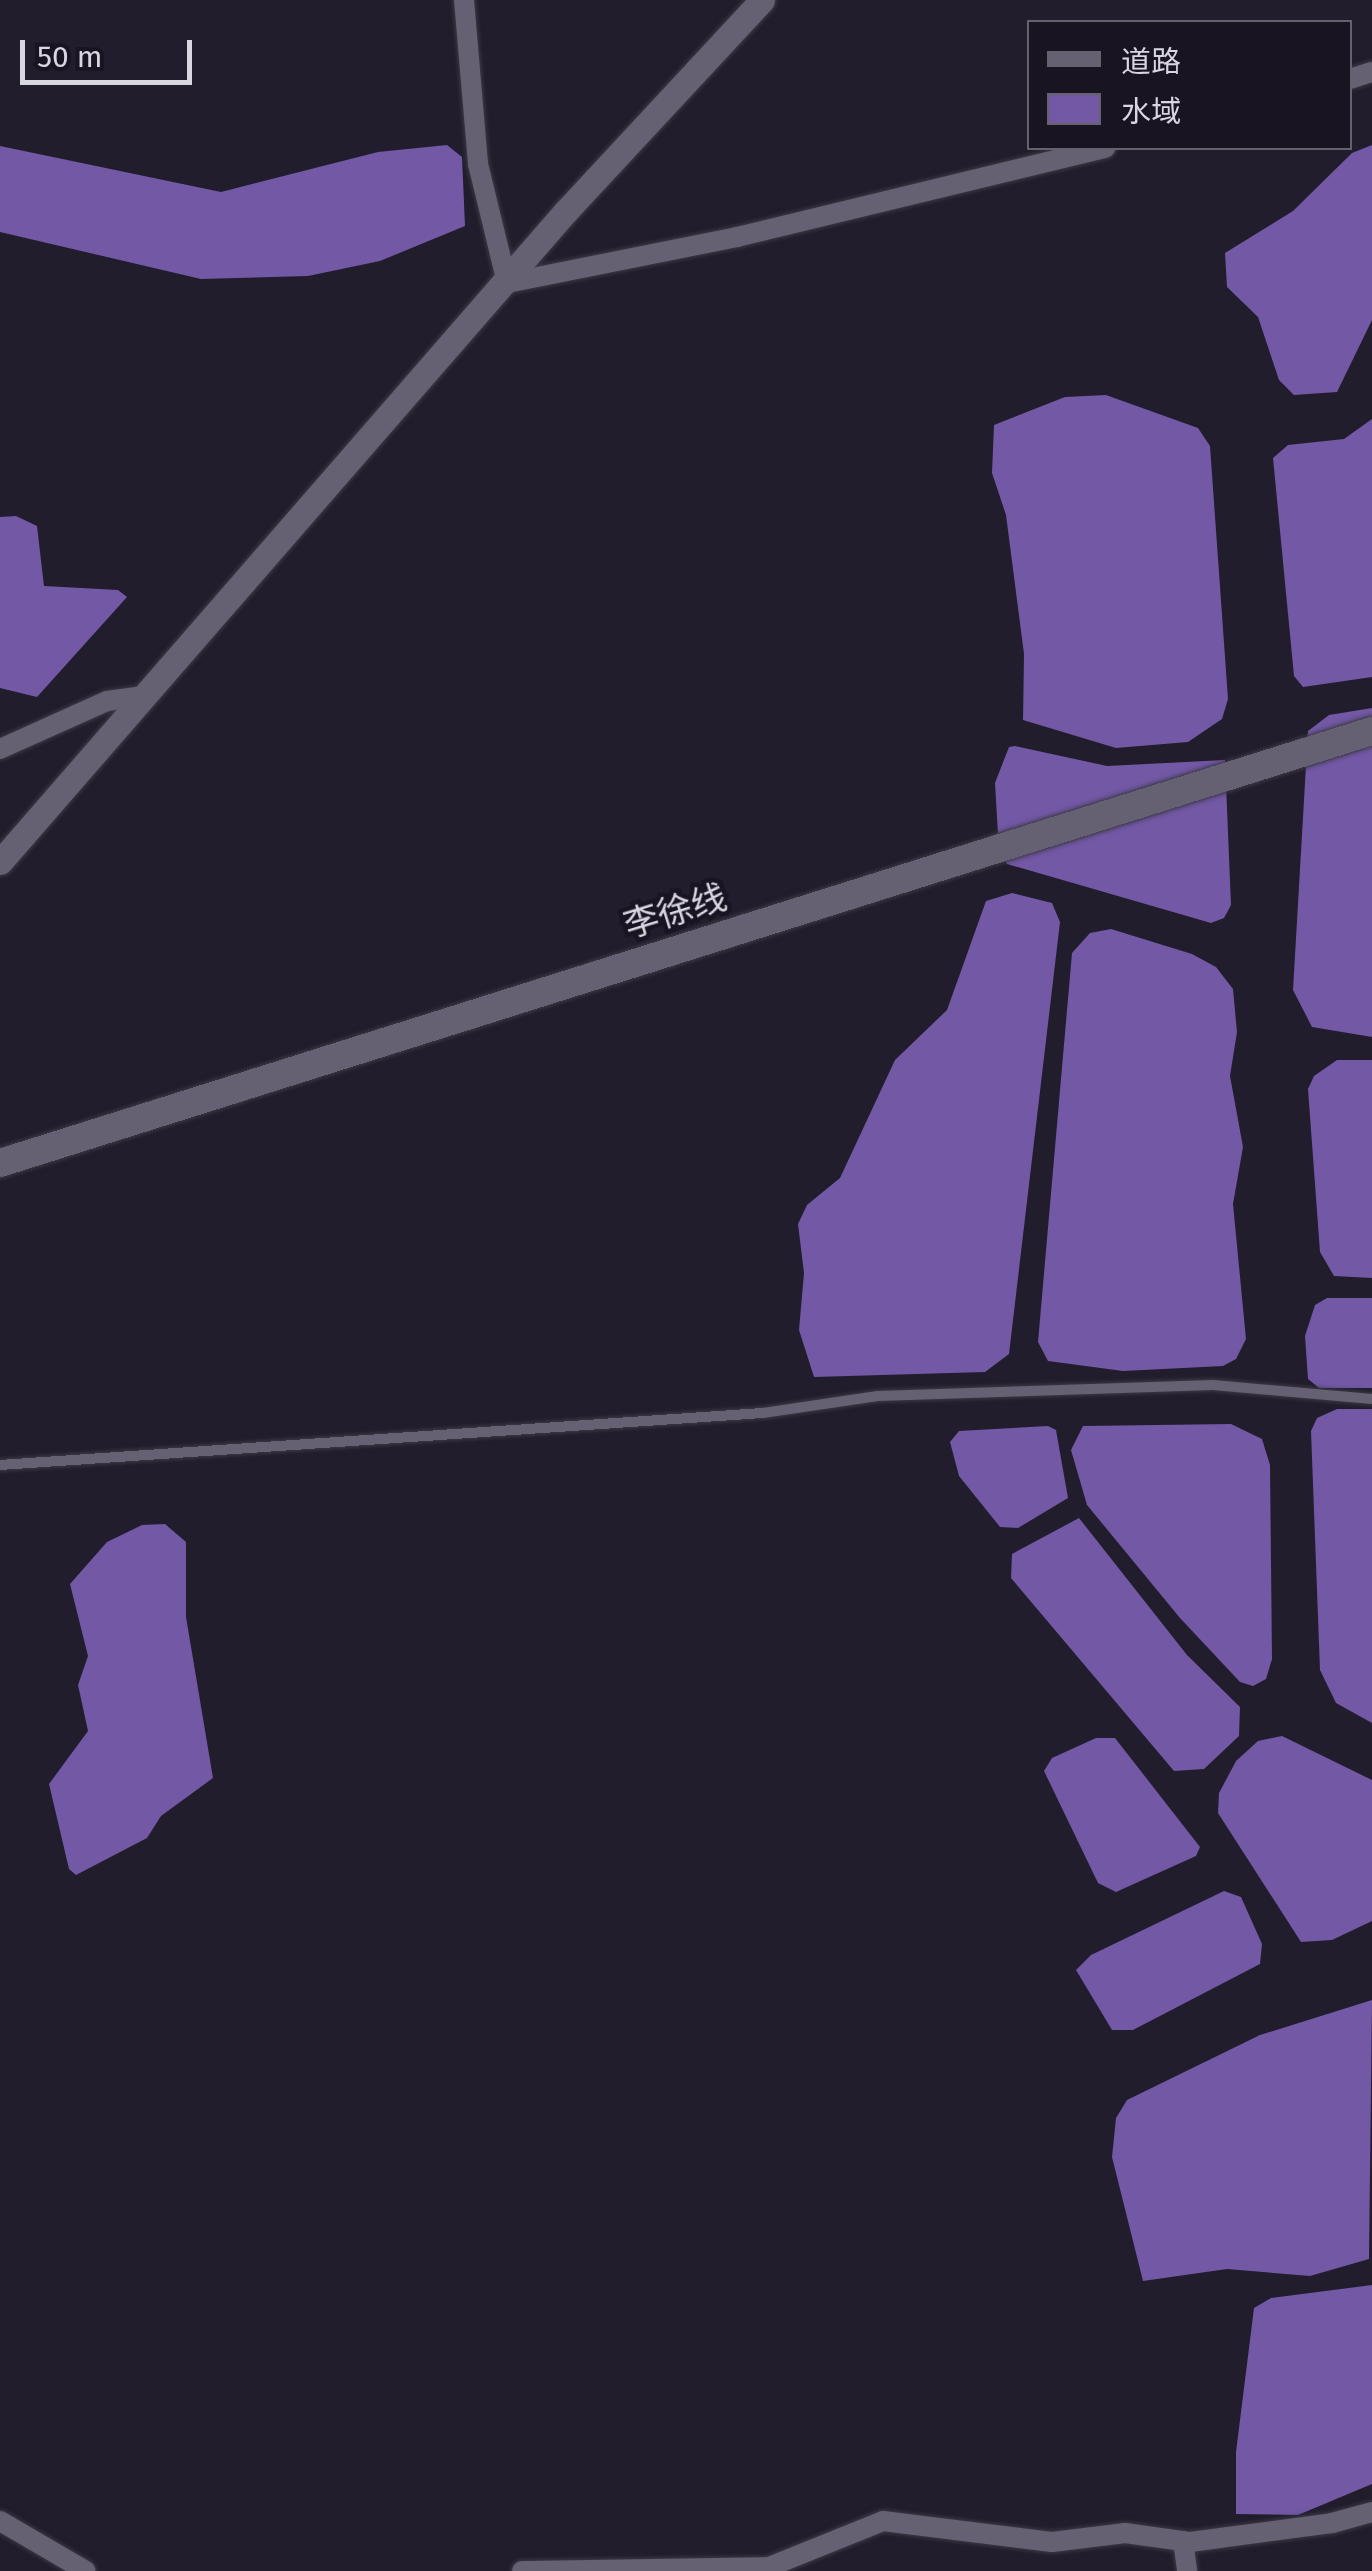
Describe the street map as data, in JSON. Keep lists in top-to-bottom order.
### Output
{
  "streets": {
    "main road": ["李徐线"]
  },
  "legend": ["道路", "水域"],
  "scale_bar": "50 m"
}
